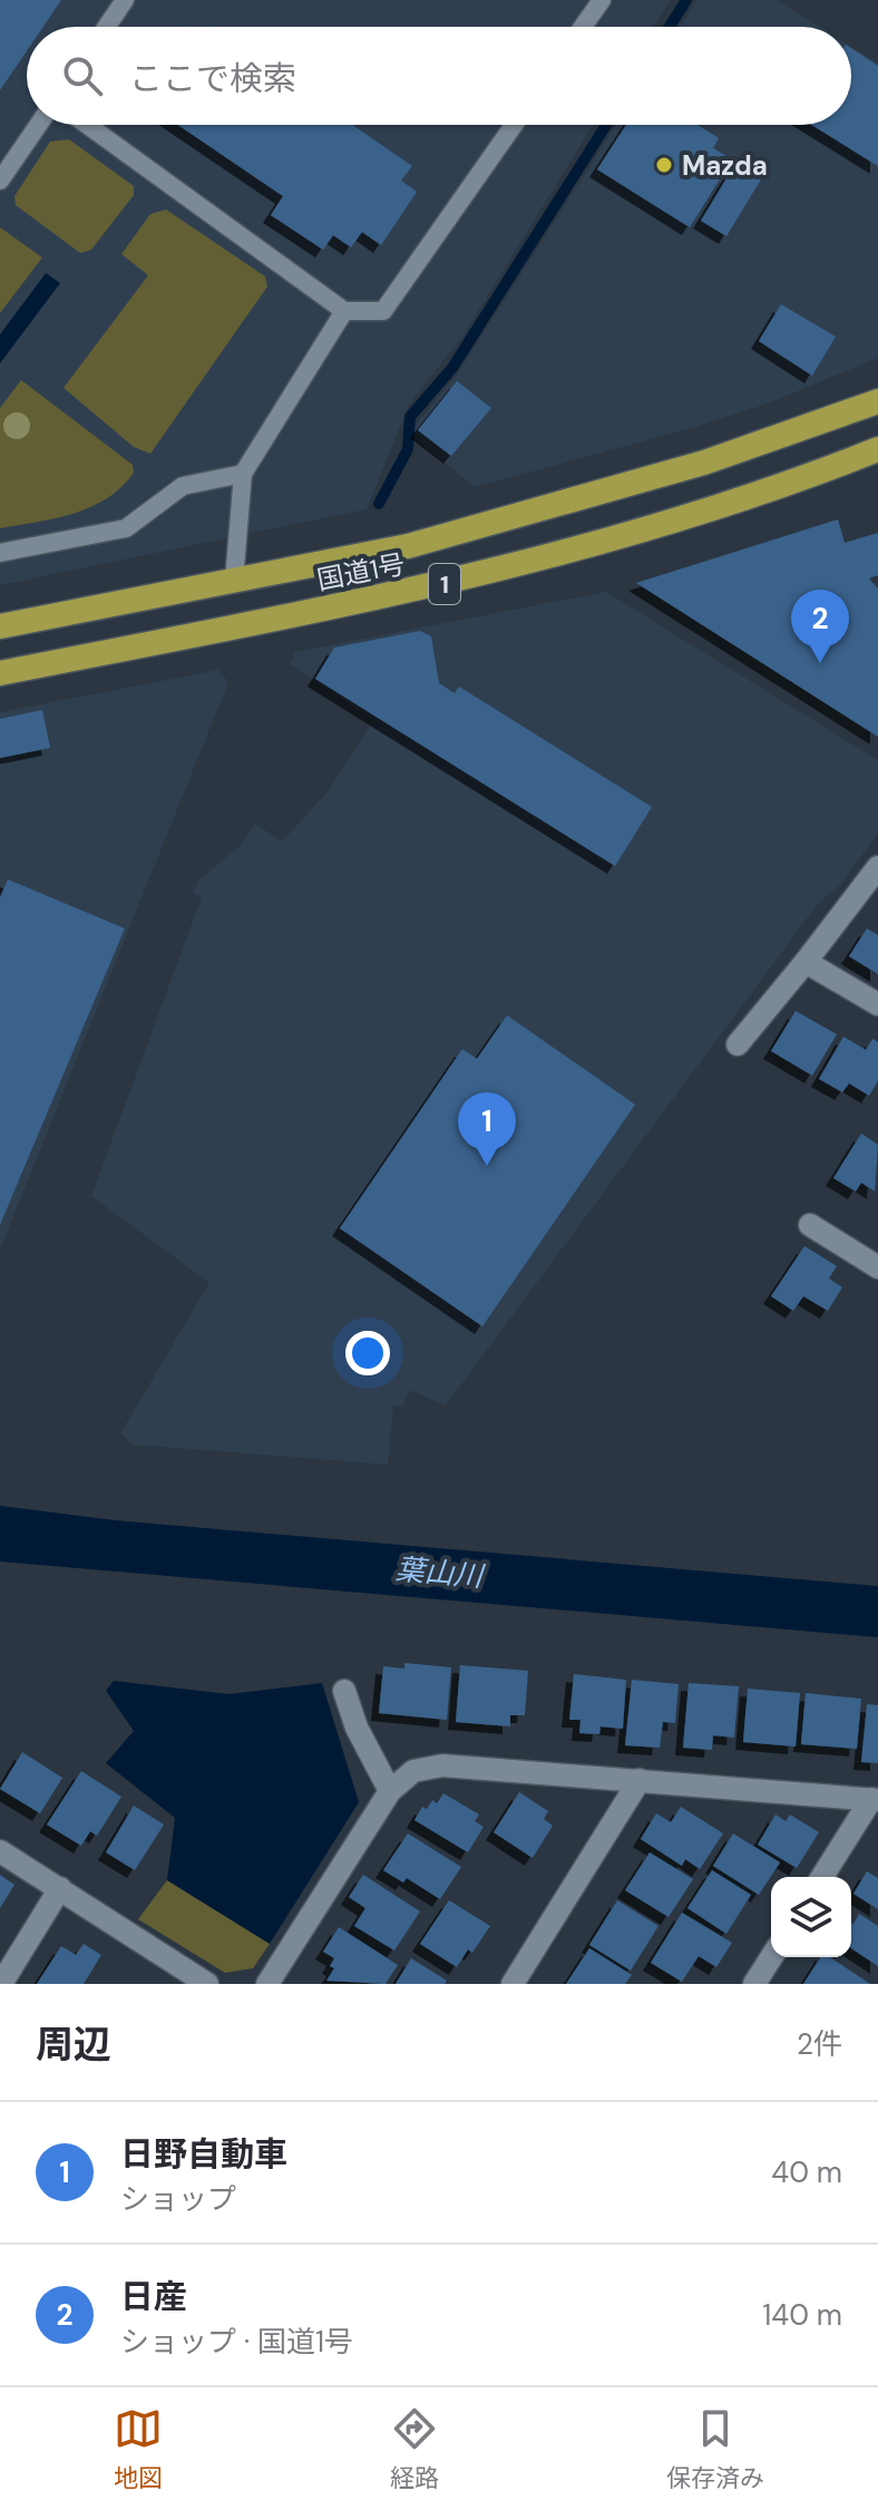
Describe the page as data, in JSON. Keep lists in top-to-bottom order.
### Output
{
  "streets": {
    "highway": ["国道1号", "1"]
  },
  "water": ["葉山川"],
  "places": ["Mazda"],
  "page": {
    "search": "ここで検索",
    "pins": ["2", "1"],
    "heading": ["周辺", "2件"],
    "list": [
      {
        "mark": "1",
        "name": "日野自動車",
        "note": "ショップ",
        "value": "40 m"
      },
      {
        "mark": "2",
        "name": "日産",
        "note": "ショップ · 国道1号",
        "value": "140 m"
      }
    ],
    "nav": ["地図", "経路", "保存済み"]
  }
}
